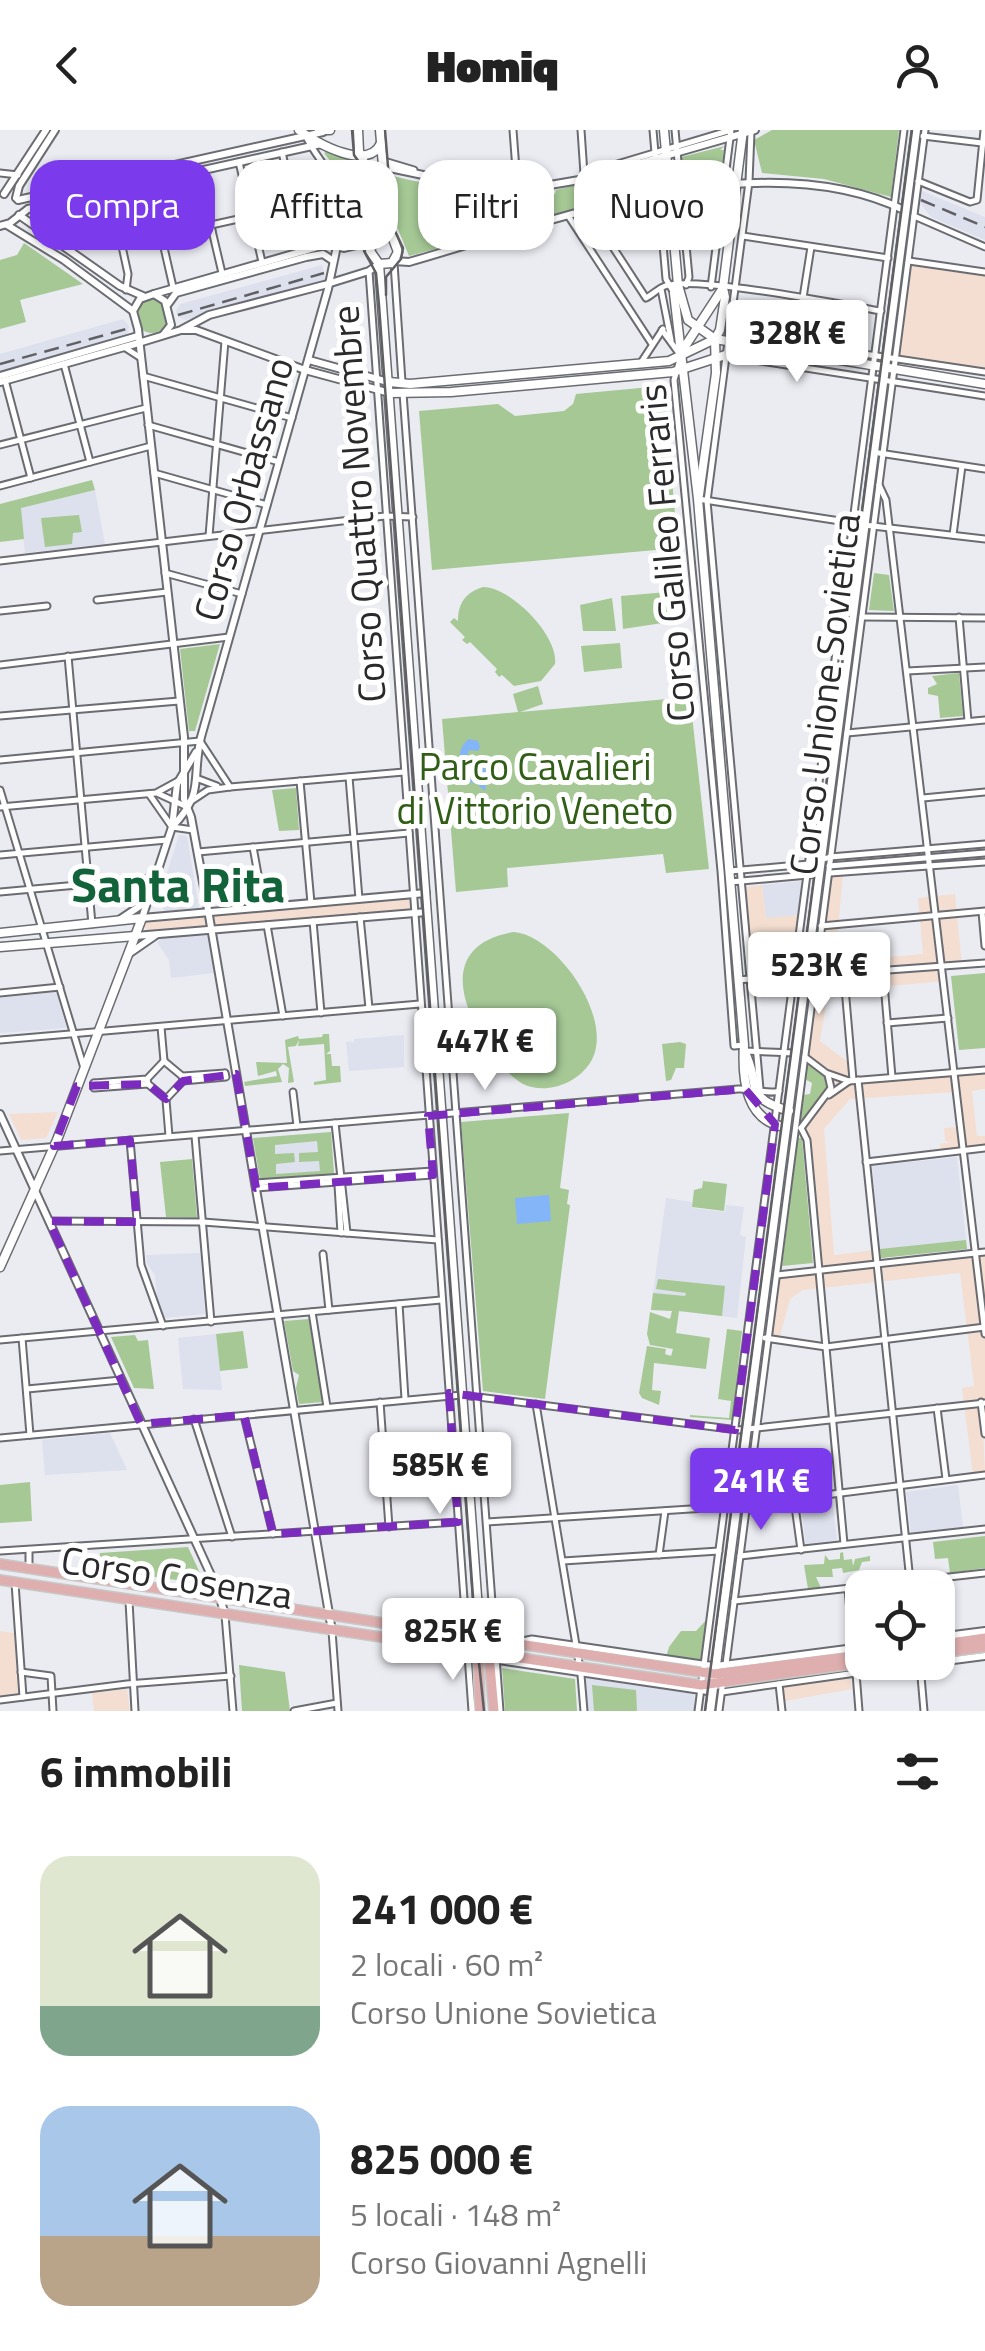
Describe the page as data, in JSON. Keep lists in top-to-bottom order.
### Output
{
  "streets": {
    "main road": [
      "Corso Quattro Novembre",
      "Corso Galileo Ferraris",
      "Corso Unione Sovietica",
      "Corso Cosenza"
    ],
    "street": ["Corso Orbassano"]
  },
  "crossings": [
    ["Corso Quattro Novembre", "Corso Cosenza"],
    ["Corso Unione Sovietica", "Corso Cosenza"]
  ],
  "districts": ["Santa Rita"],
  "parks": ["Parco Cavalieri di Vittorio Veneto"],
  "page": {
    "header": "Homiq",
    "chip": [
      "Compra",
      "Affitta",
      "Filtri",
      "Nuovo"
    ],
    "price": [
      "328K €",
      "523K €",
      "447K €",
      "585K €",
      "241K €",
      "825K €"
    ],
    "heading": "6 immobili",
    "list": [
      {
        "name": "241 000 €",
        "note": "2 locali · 60 m² · Corso Unione Sovietica"
      },
      {
        "name": "825 000 €",
        "note": "5 locali · 148 m² · Corso Giovanni Agnelli"
      }
    ]
  }
}
